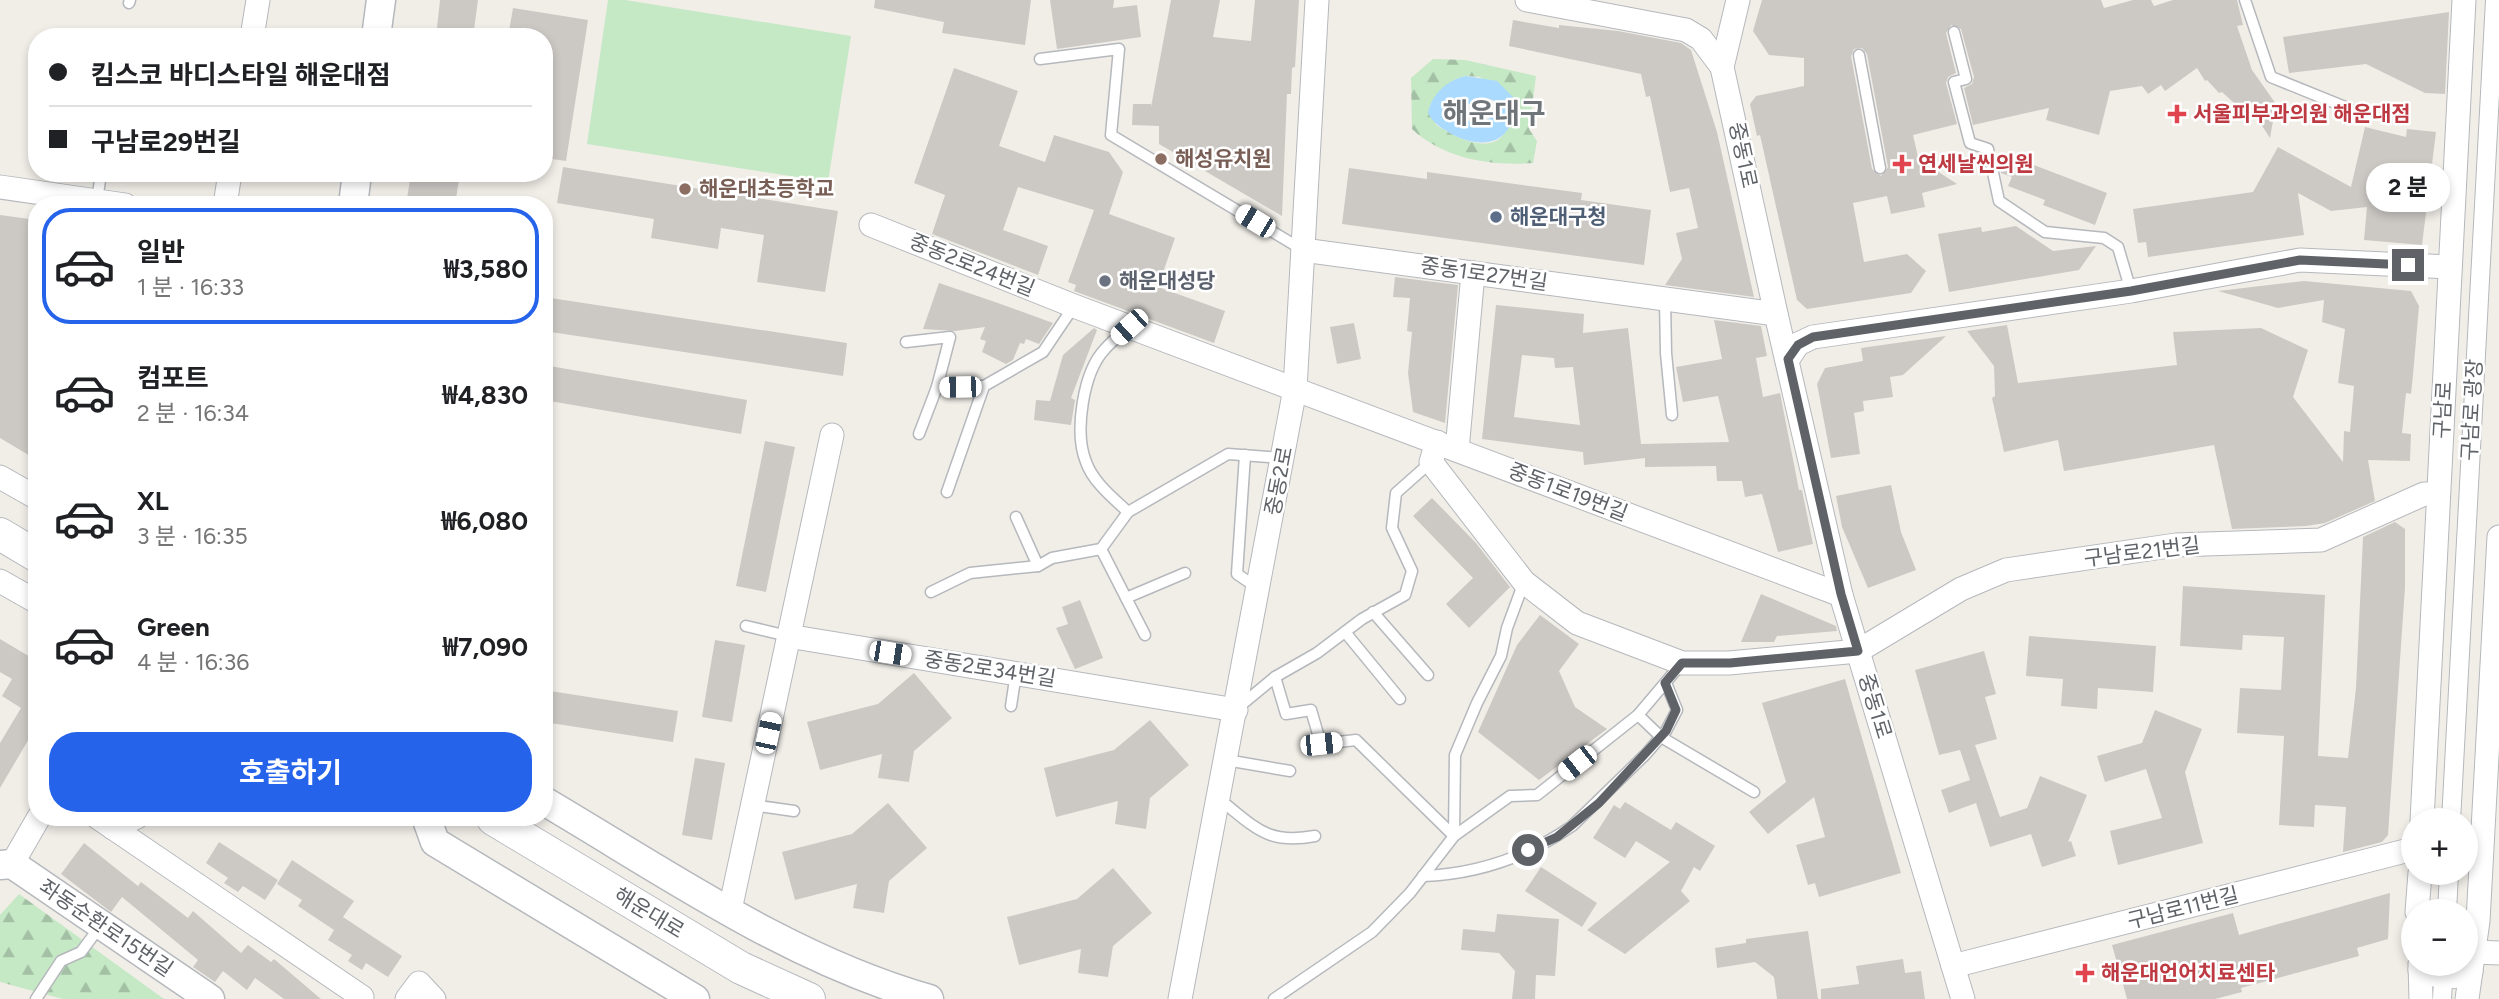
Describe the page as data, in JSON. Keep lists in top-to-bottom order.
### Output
{
  "streets": {
    "main road": ["해운대로"],
    "street": [
      "중동1로",
      "중동2로24번길",
      "중동1로27번길",
      "구남로",
      "구남로 광장",
      "중동2로",
      "중동1로19번길",
      "구남로21번길",
      "중동2로34번길",
      "구남로11번길",
      "좌동순환로15번길"
    ]
  },
  "crossings": [
    ["중동1로", "중동1로27번길"],
    ["중동1로", "중동1로19번길"],
    ["중동1로", "구남로21번길"],
    ["중동1로", "구남로11번길"],
    ["중동2로24번길", "중동2로"],
    ["중동2로24번길", "중동1로19번길"],
    ["중동1로27번길", "중동2로"],
    ["구남로", "구남로21번길"],
    ["중동2로", "중동1로19번길"],
    ["중동2로", "중동2로34번길"]
  ],
  "districts": ["해운대구"],
  "places": {
    "health": ["서울피부과의원 해운대점", "연세날씬의원", "해운대언어치료센타"],
    "other": [
      "해성유치원",
      "해운대초등학교",
      "해운대구청",
      "해운대성당"
    ]
  },
  "page": {
    "banner": ["킴스코 바디스타일 해운대점", "구남로29번길"],
    "bubble": "2 분",
    "list": [
      {
        "name": "일반",
        "note": "1 분 · 16:33",
        "value": "₩3,580"
      },
      {
        "name": "컴포트",
        "note": "2 분 · 16:34",
        "value": "₩4,830"
      },
      {
        "name": "XL",
        "note": "3 분 · 16:35",
        "value": "₩6,080"
      },
      {
        "name": "Green",
        "note": "4 분 · 16:36",
        "value": "₩7,090"
      }
    ],
    "buttons": "호출하기",
    "map_buttons": ["+", "−"]
  }
}
